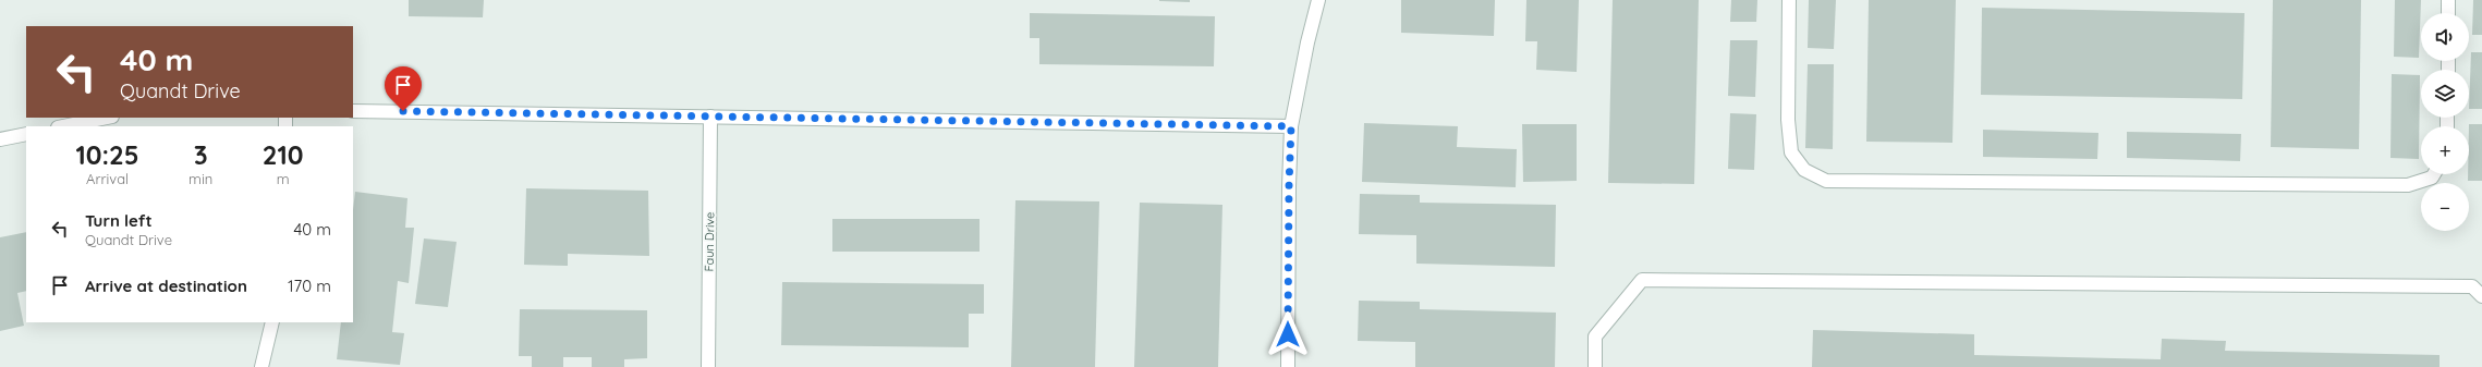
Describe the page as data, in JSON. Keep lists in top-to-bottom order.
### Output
{
  "streets": {
    "street": ["Faun Drive"]
  },
  "page": {
    "map_buttons": ["+", "−"],
    "turn": ["40 m", "Quandt Drive"],
    "eta": [
      "10:25",
      "Arrival",
      "3",
      "min",
      "210",
      "m"
    ],
    "list": [
      {
        "name": "Turn left",
        "note": "Quandt Drive",
        "value": "40 m"
      },
      {
        "name": "Arrive at destination",
        "value": "170 m"
      }
    ]
  }
}
